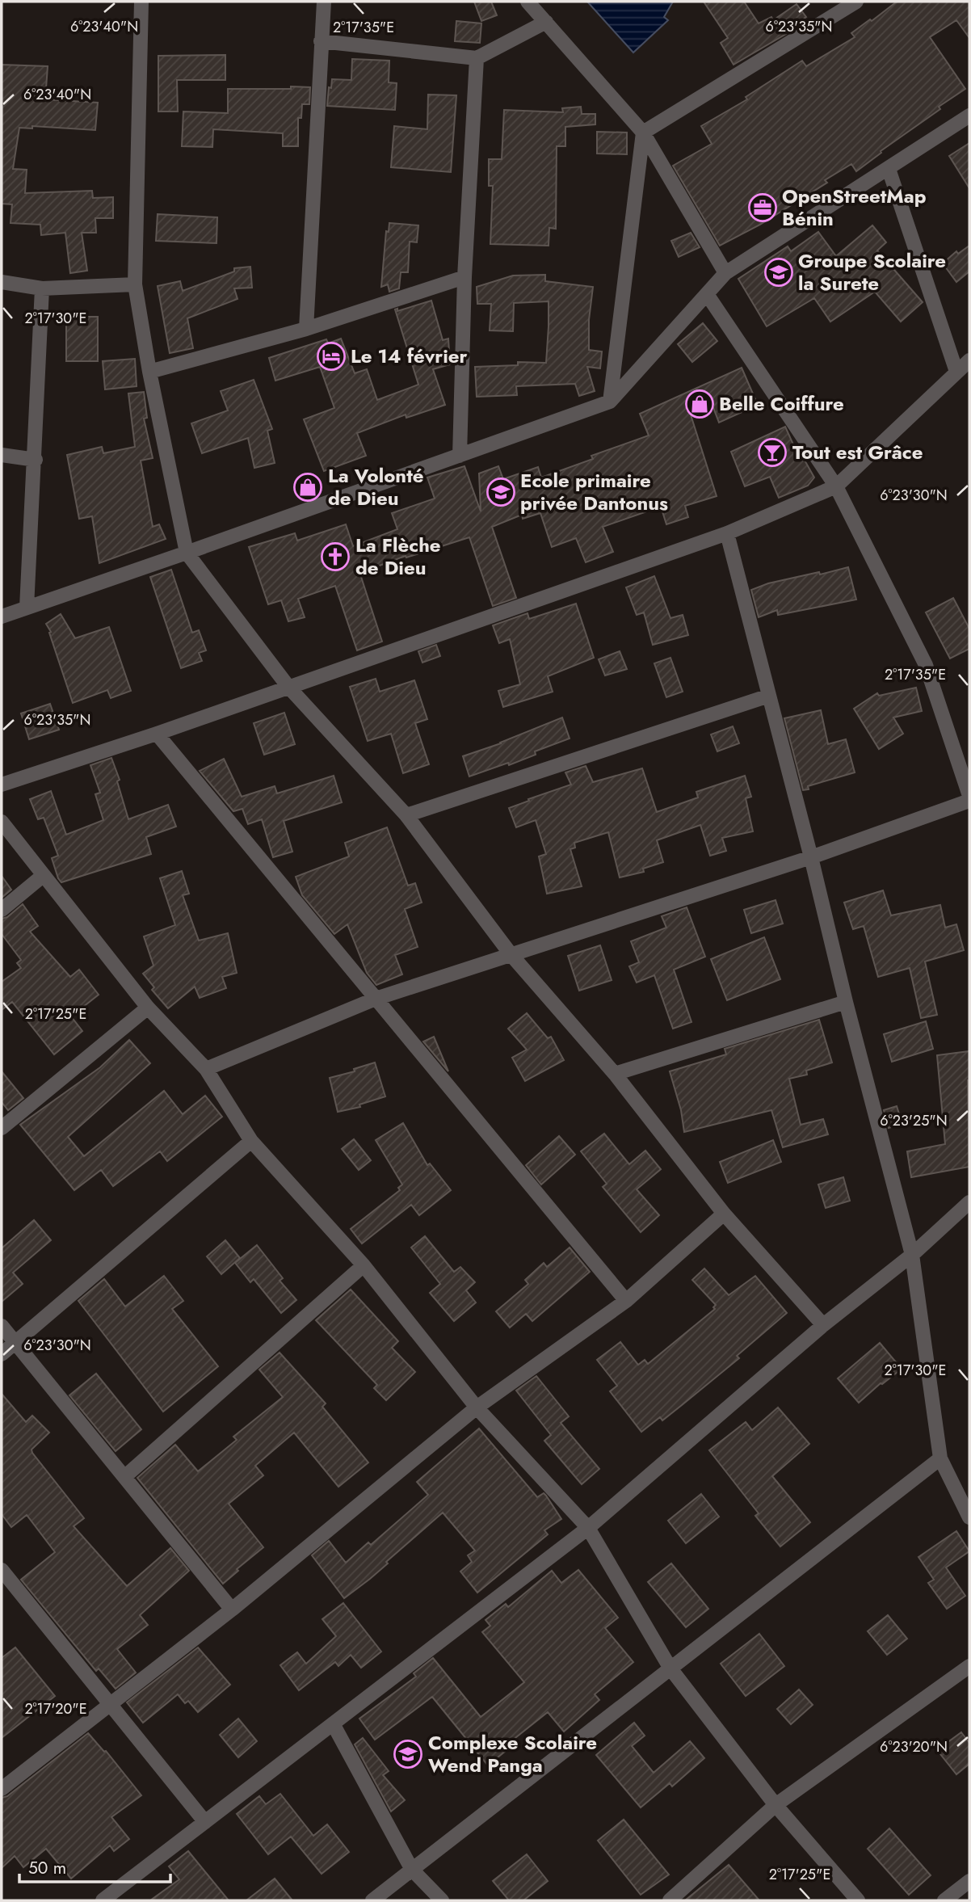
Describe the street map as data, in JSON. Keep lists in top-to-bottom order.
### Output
{
  "places": {
    "office": ["OpenStreetMap Bénin"],
    "school or university": ["Groupe Scolaire la Surete", "Ecole primaire privée Dantonus", "Complexe Scolaire Wend Panga"],
    "hotel": ["Le 14 février"],
    "shop": ["Belle Coiffure", "La Volonté de Dieu"],
    "bar": ["Tout est Grâce"],
    "church": ["La Flèche de Dieu"]
  },
  "scale_bar": "50 m",
  "coordinates": [
    "6°23'40\"N",
    "6°23'35\"N",
    "2°17'35\"E",
    "2°17'30\"E",
    "6°23'30\"N",
    "2°17'25\"E",
    "6°23'25\"N",
    "2°17'20\"E",
    "6°23'20\"N"
  ]
}
